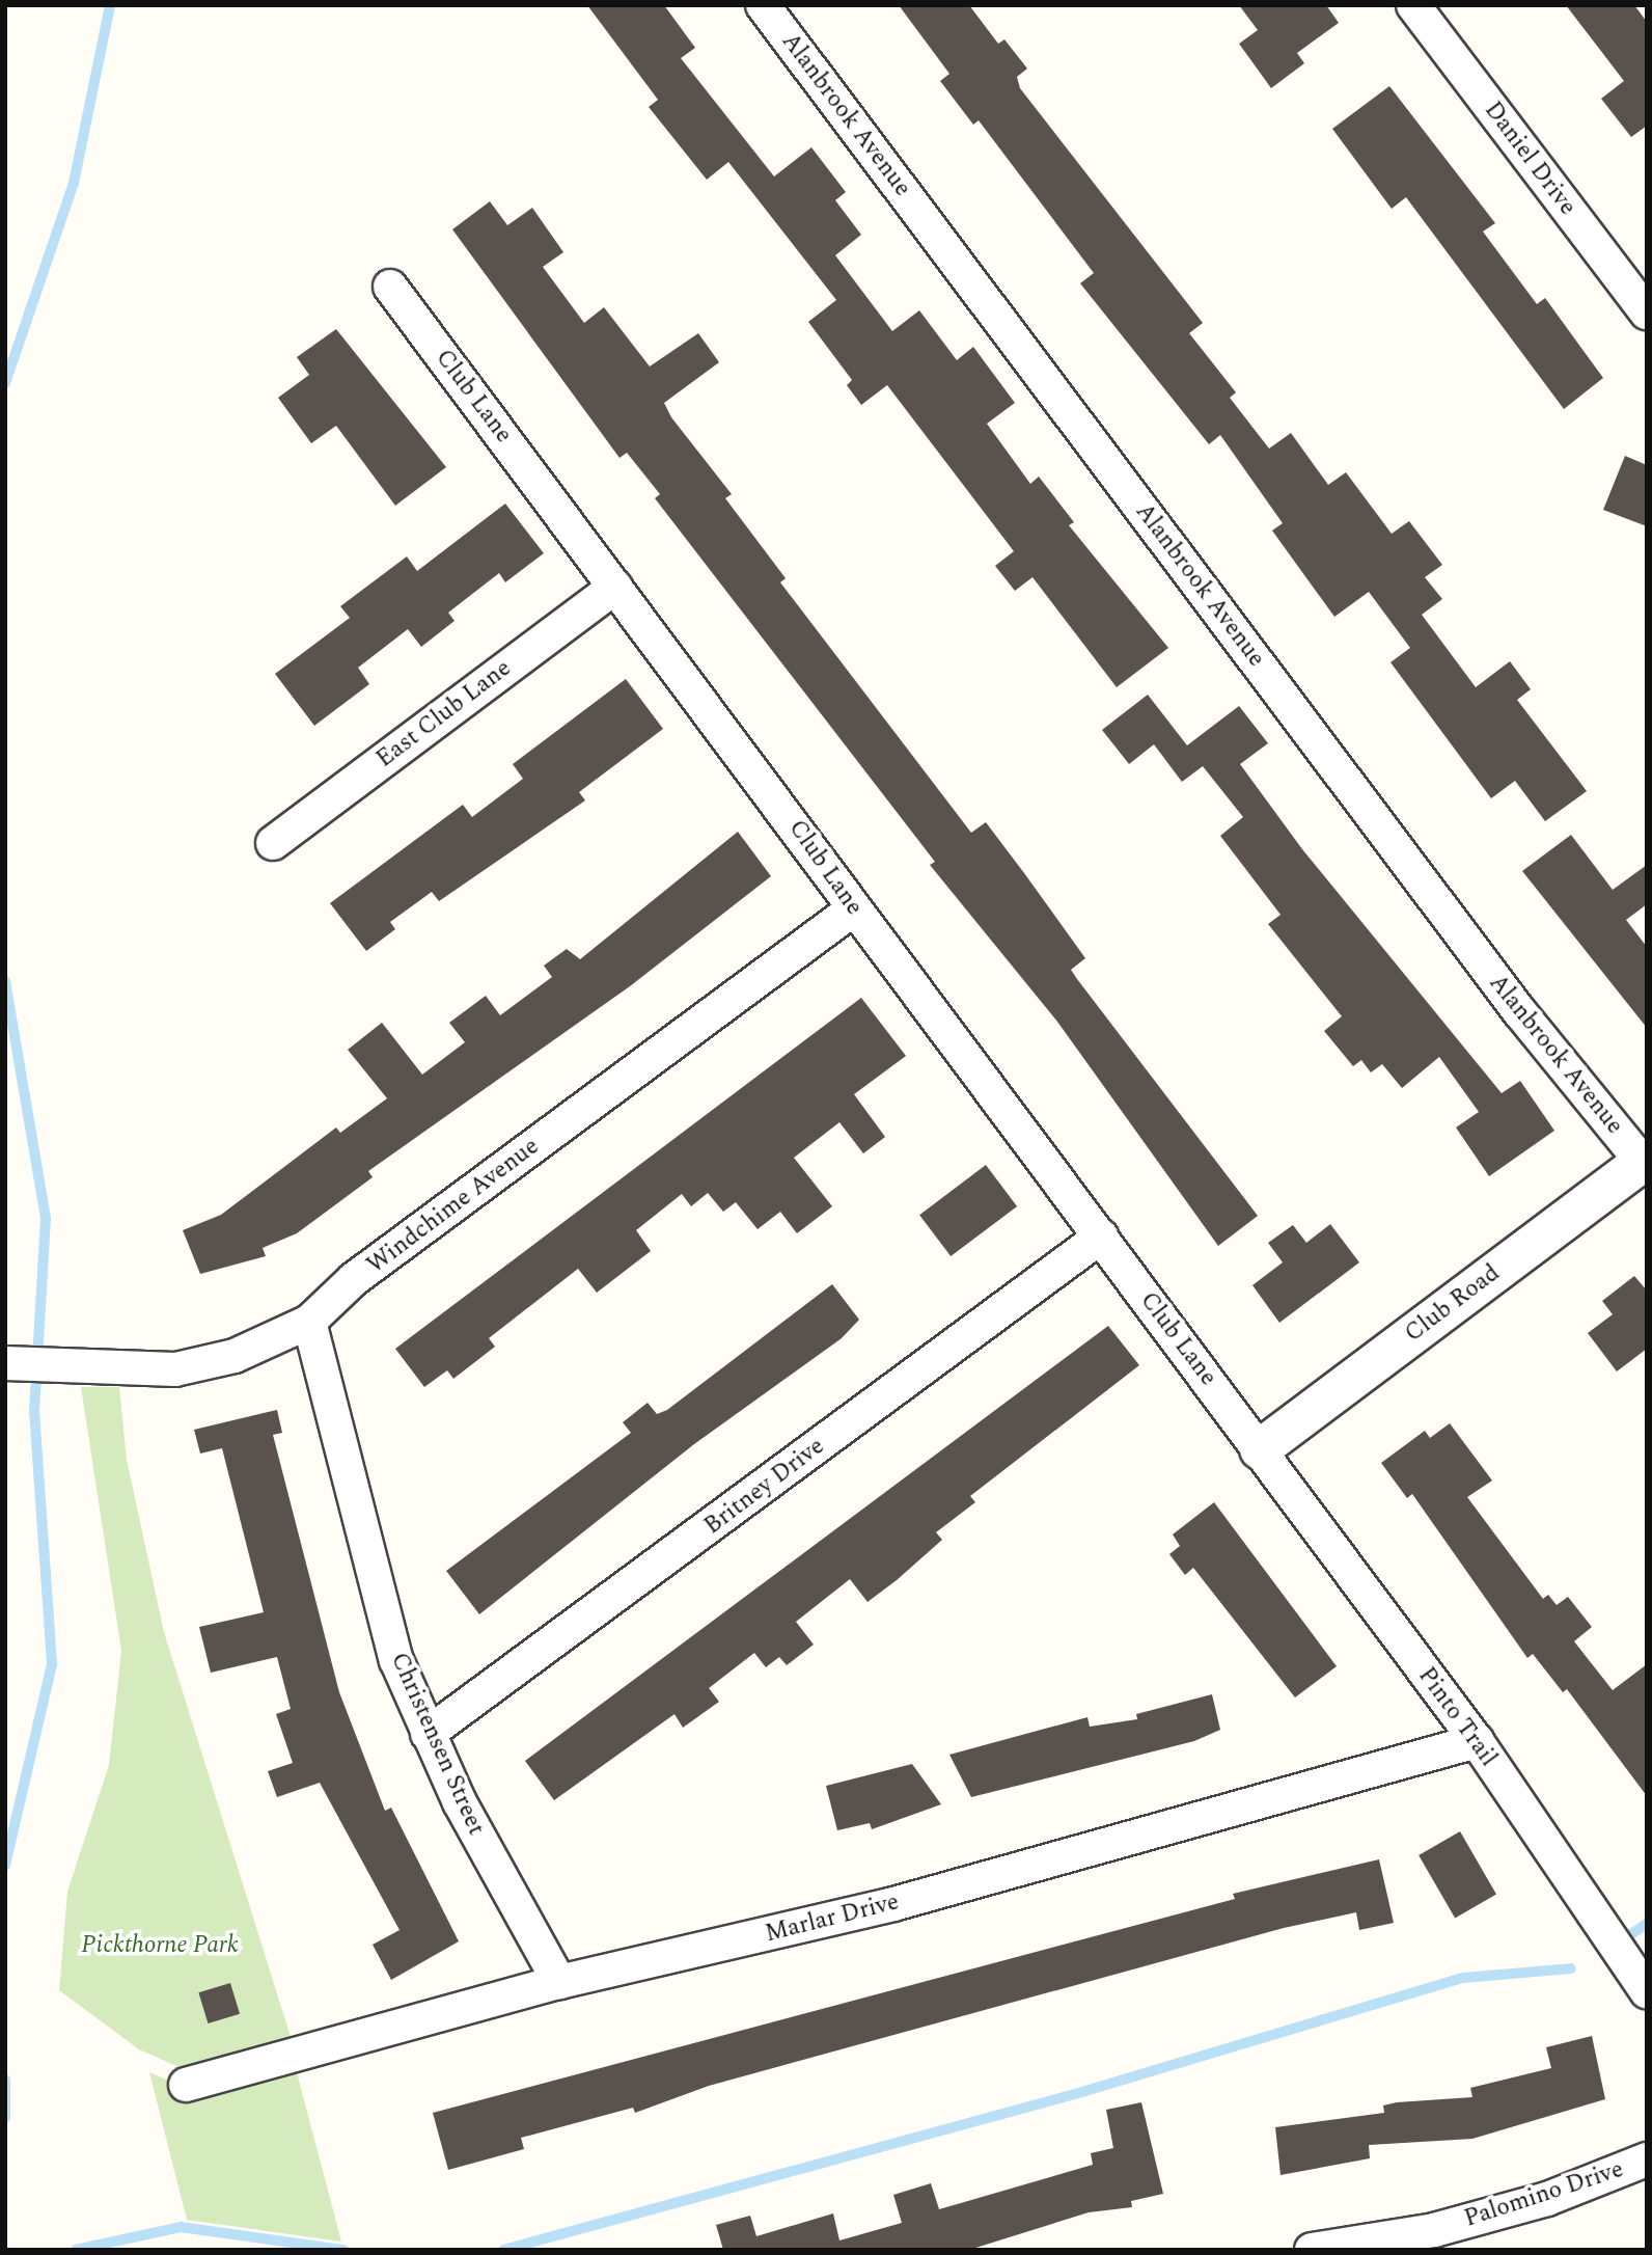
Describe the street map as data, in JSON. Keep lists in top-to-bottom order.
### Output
{
  "streets": {
    "street": [
      "Alanbrook Avenue",
      "Daniel Drive",
      "Club Lane",
      "East Club Lane",
      "Windchime Avenue",
      "Club Road",
      "Britney Drive",
      "Pinto Trail",
      "Christensen Street",
      "Marlar Drive",
      "Palomino Drive"
    ]
  },
  "crossings": [
    ["Alanbrook Avenue", "Club Road"],
    ["Club Lane", "East Club Lane"],
    ["Club Lane", "Windchime Avenue"],
    ["Club Lane", "Club Road"],
    ["Club Lane", "Britney Drive"],
    ["Club Lane", "Pinto Trail"],
    ["Windchime Avenue", "Christensen Street"],
    ["Club Road", "Pinto Trail"],
    ["Britney Drive", "Christensen Street"],
    ["Pinto Trail", "Marlar Drive"],
    ["Christensen Street", "Marlar Drive"]
  ],
  "parks": ["Pickthorne Park"]
}
